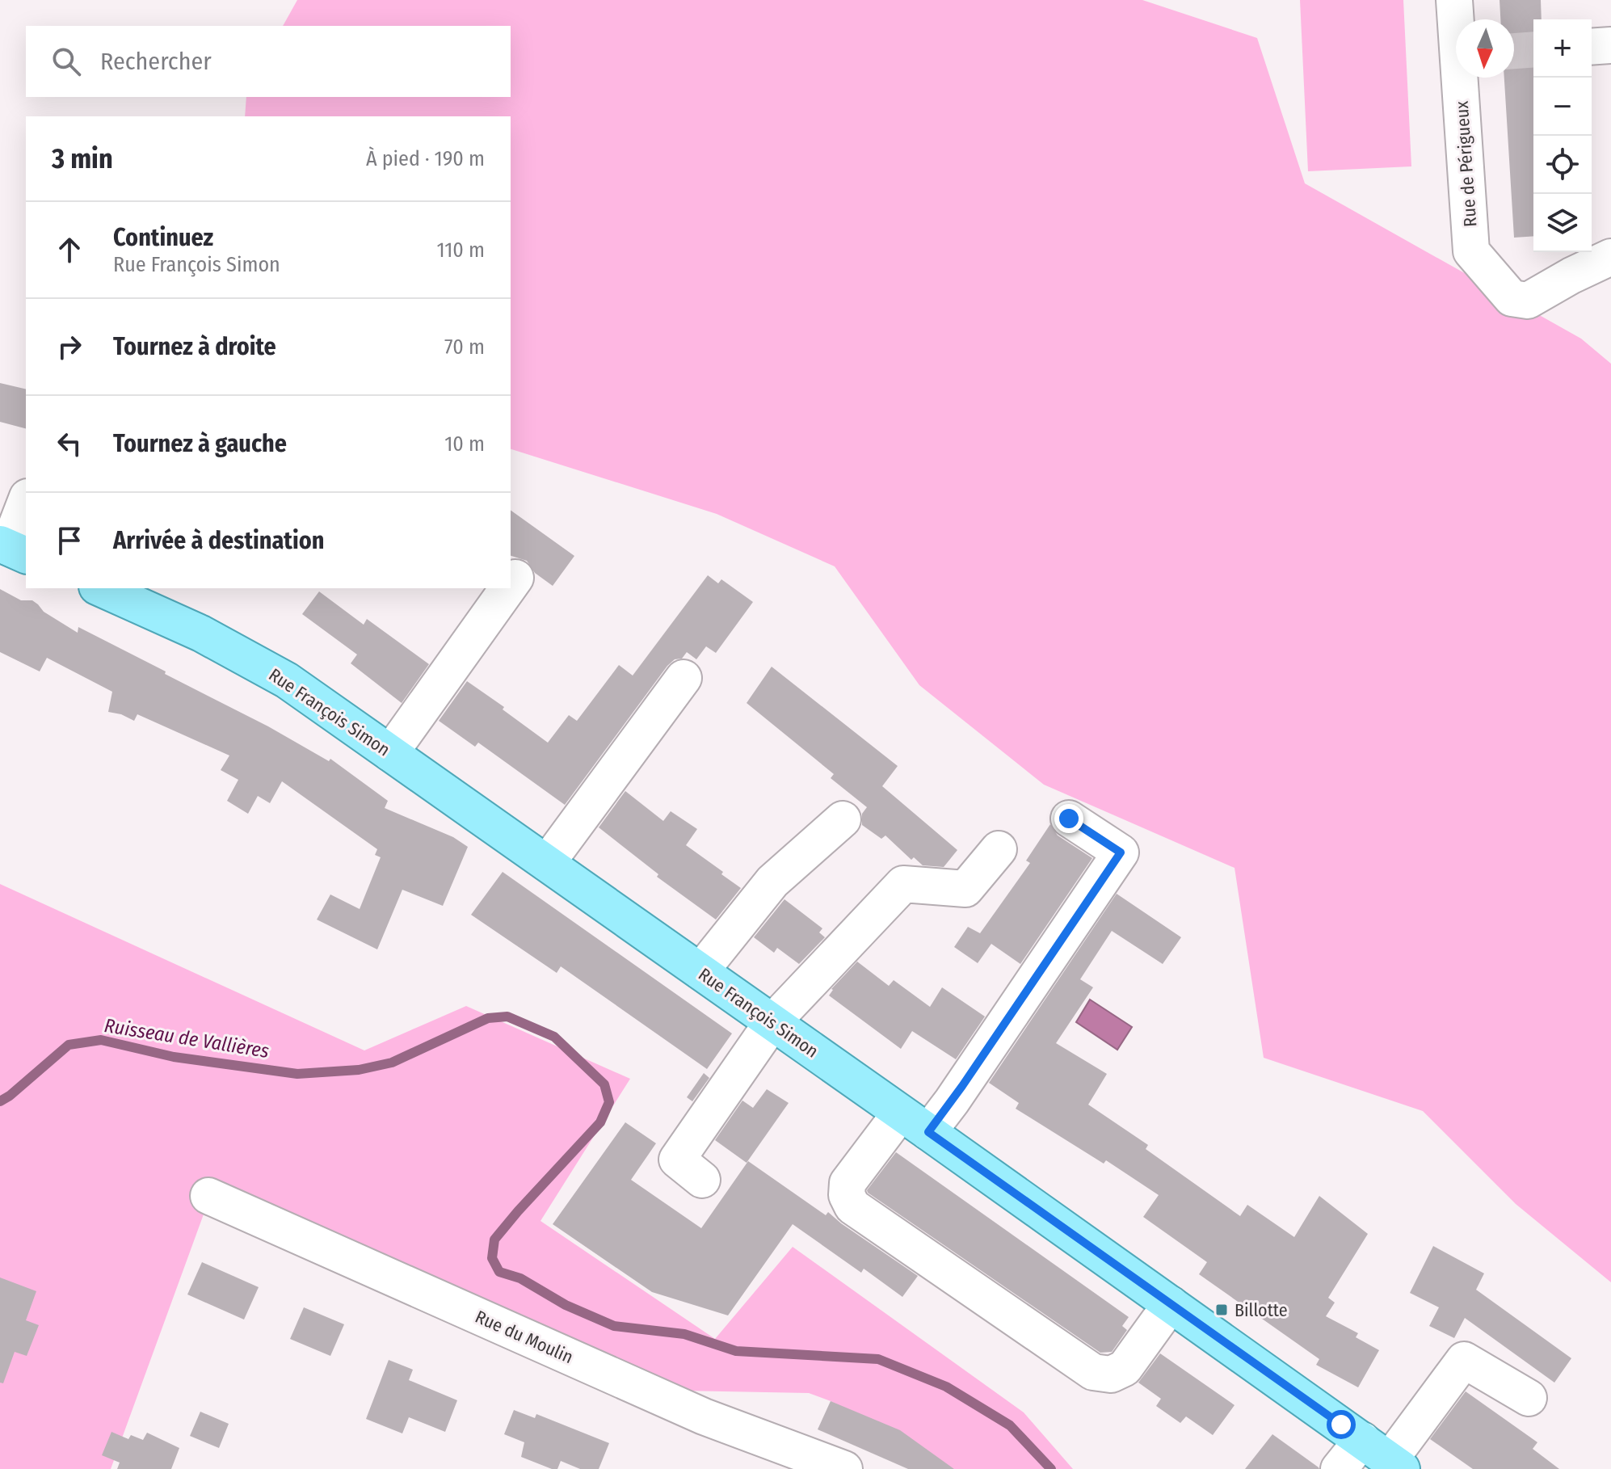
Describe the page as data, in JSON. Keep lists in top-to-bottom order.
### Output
{
  "streets": {
    "main road": ["Rue François Simon"],
    "street": ["Rue de Périgueux", "Rue du Moulin"]
  },
  "water": ["Ruisseau de Vallières"],
  "places": {
    "transit": ["Billotte"]
  },
  "north": "bottom",
  "page": {
    "map_buttons": ["+", "−"],
    "search": "Rechercher",
    "heading": ["3 min", "À pied · 190 m"],
    "list": [
      ["Continuez", "Rue François Simon", "110 m"],
      ["Tournez à droite", "70 m"],
      ["Tournez à gauche", "10 m"],
      "Arrivée à destination"
    ]
  }
}
